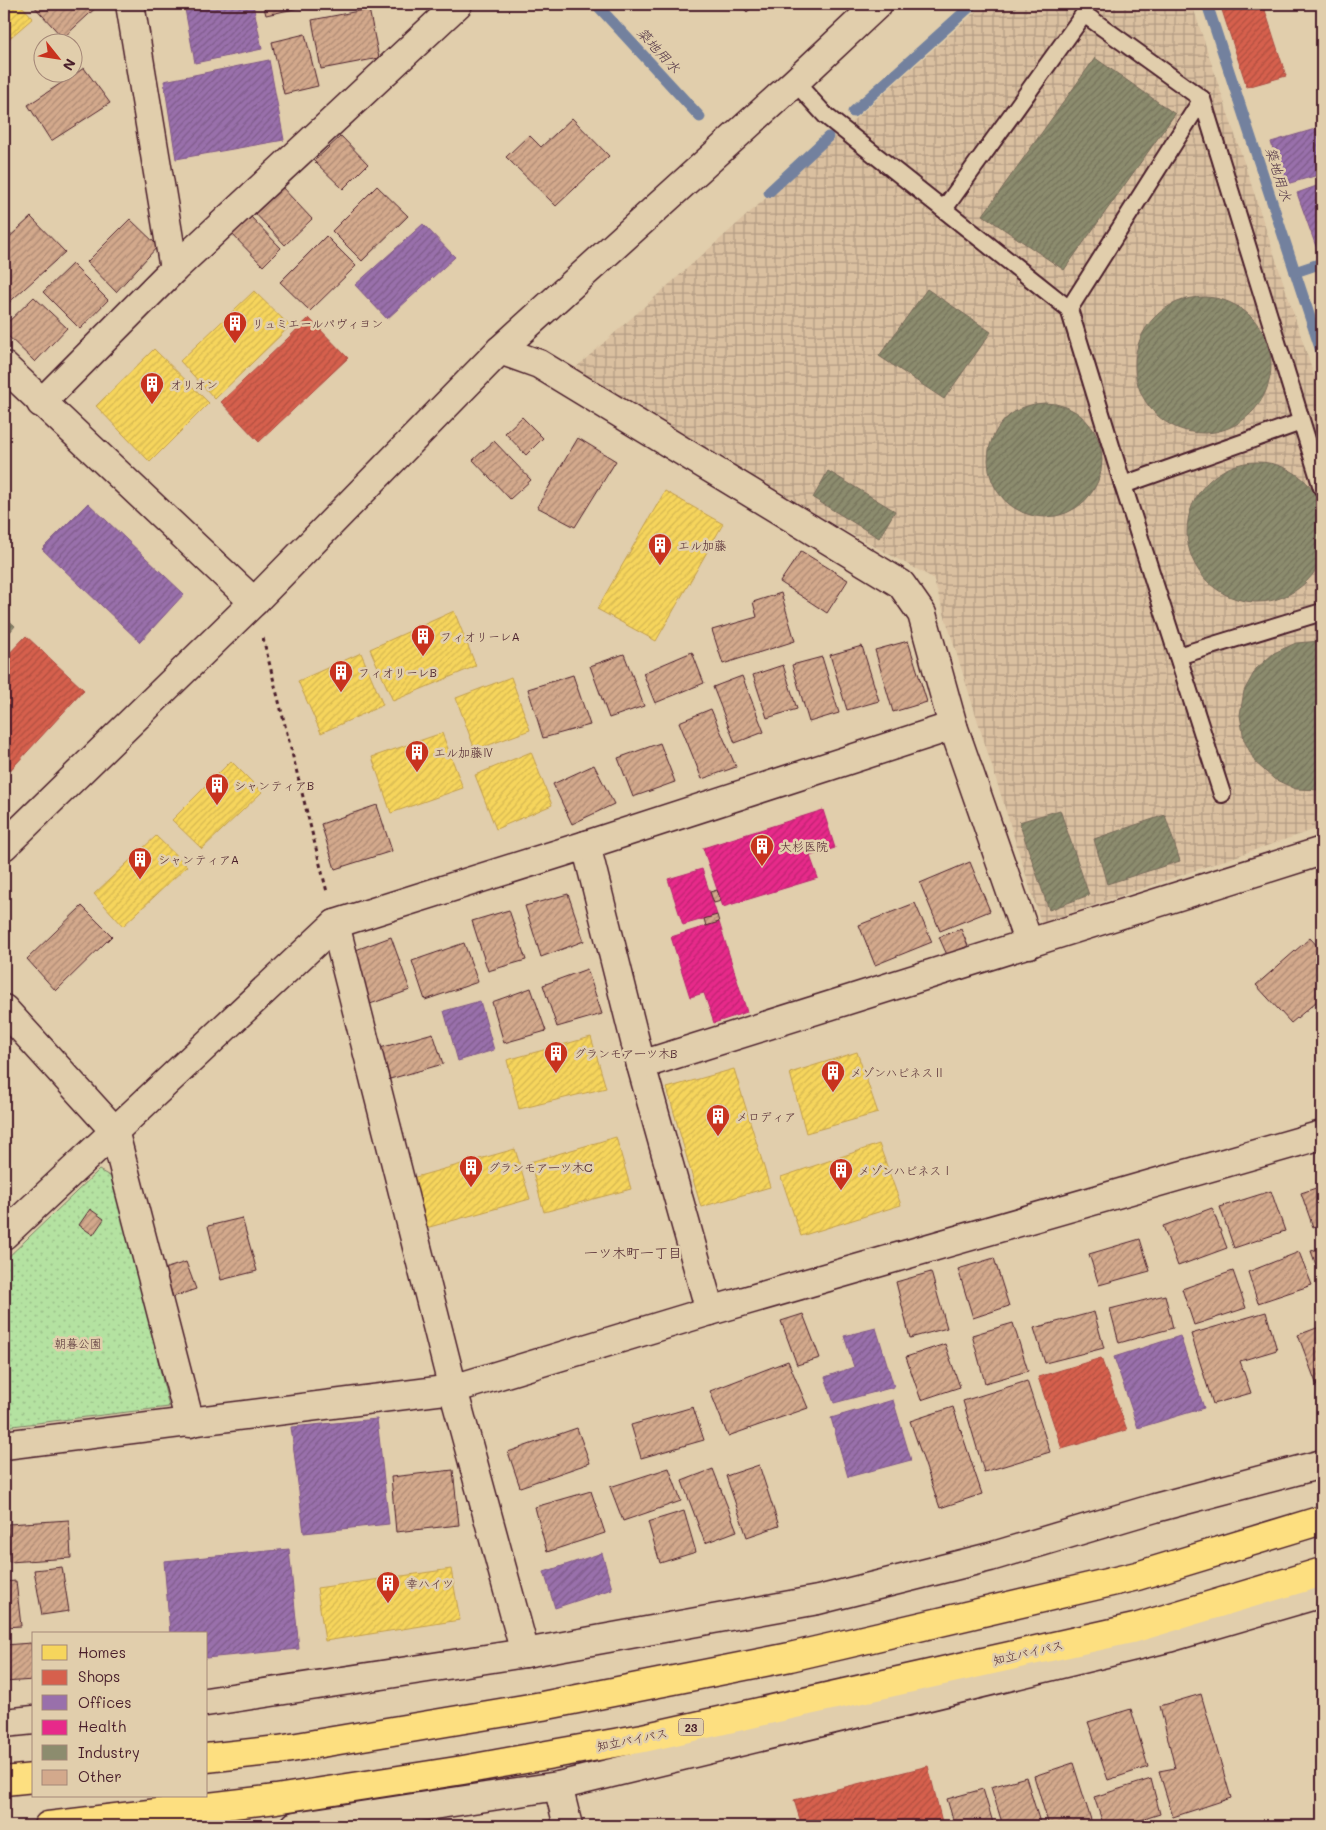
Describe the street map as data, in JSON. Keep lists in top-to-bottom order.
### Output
{
  "streets": {
    "highway": ["知立バイパス", "23"]
  },
  "districts": ["一ツ木町一丁目"],
  "water": ["築地用水"],
  "parks": ["朝暮公園"],
  "places": {
    "building": [
      "リュミエールパヴィヨン",
      "オリオン",
      "エル加藤",
      "フィオリーレA",
      "フィオリーレB",
      "エル加藤Ⅳ",
      "シャンティアB",
      "大杉医院",
      "シャンティアA",
      "グランモア一ツ木B",
      "メゾンハピネスⅡ",
      "メロディア",
      "グランモア一ツ木C",
      "メゾンハピネスⅠ",
      "幸ハイツ"
    ]
  },
  "legend": [
    "Homes",
    "Shops",
    "Offices",
    "Health",
    "Industry",
    "Other"
  ],
  "north": "bottom right"
}
